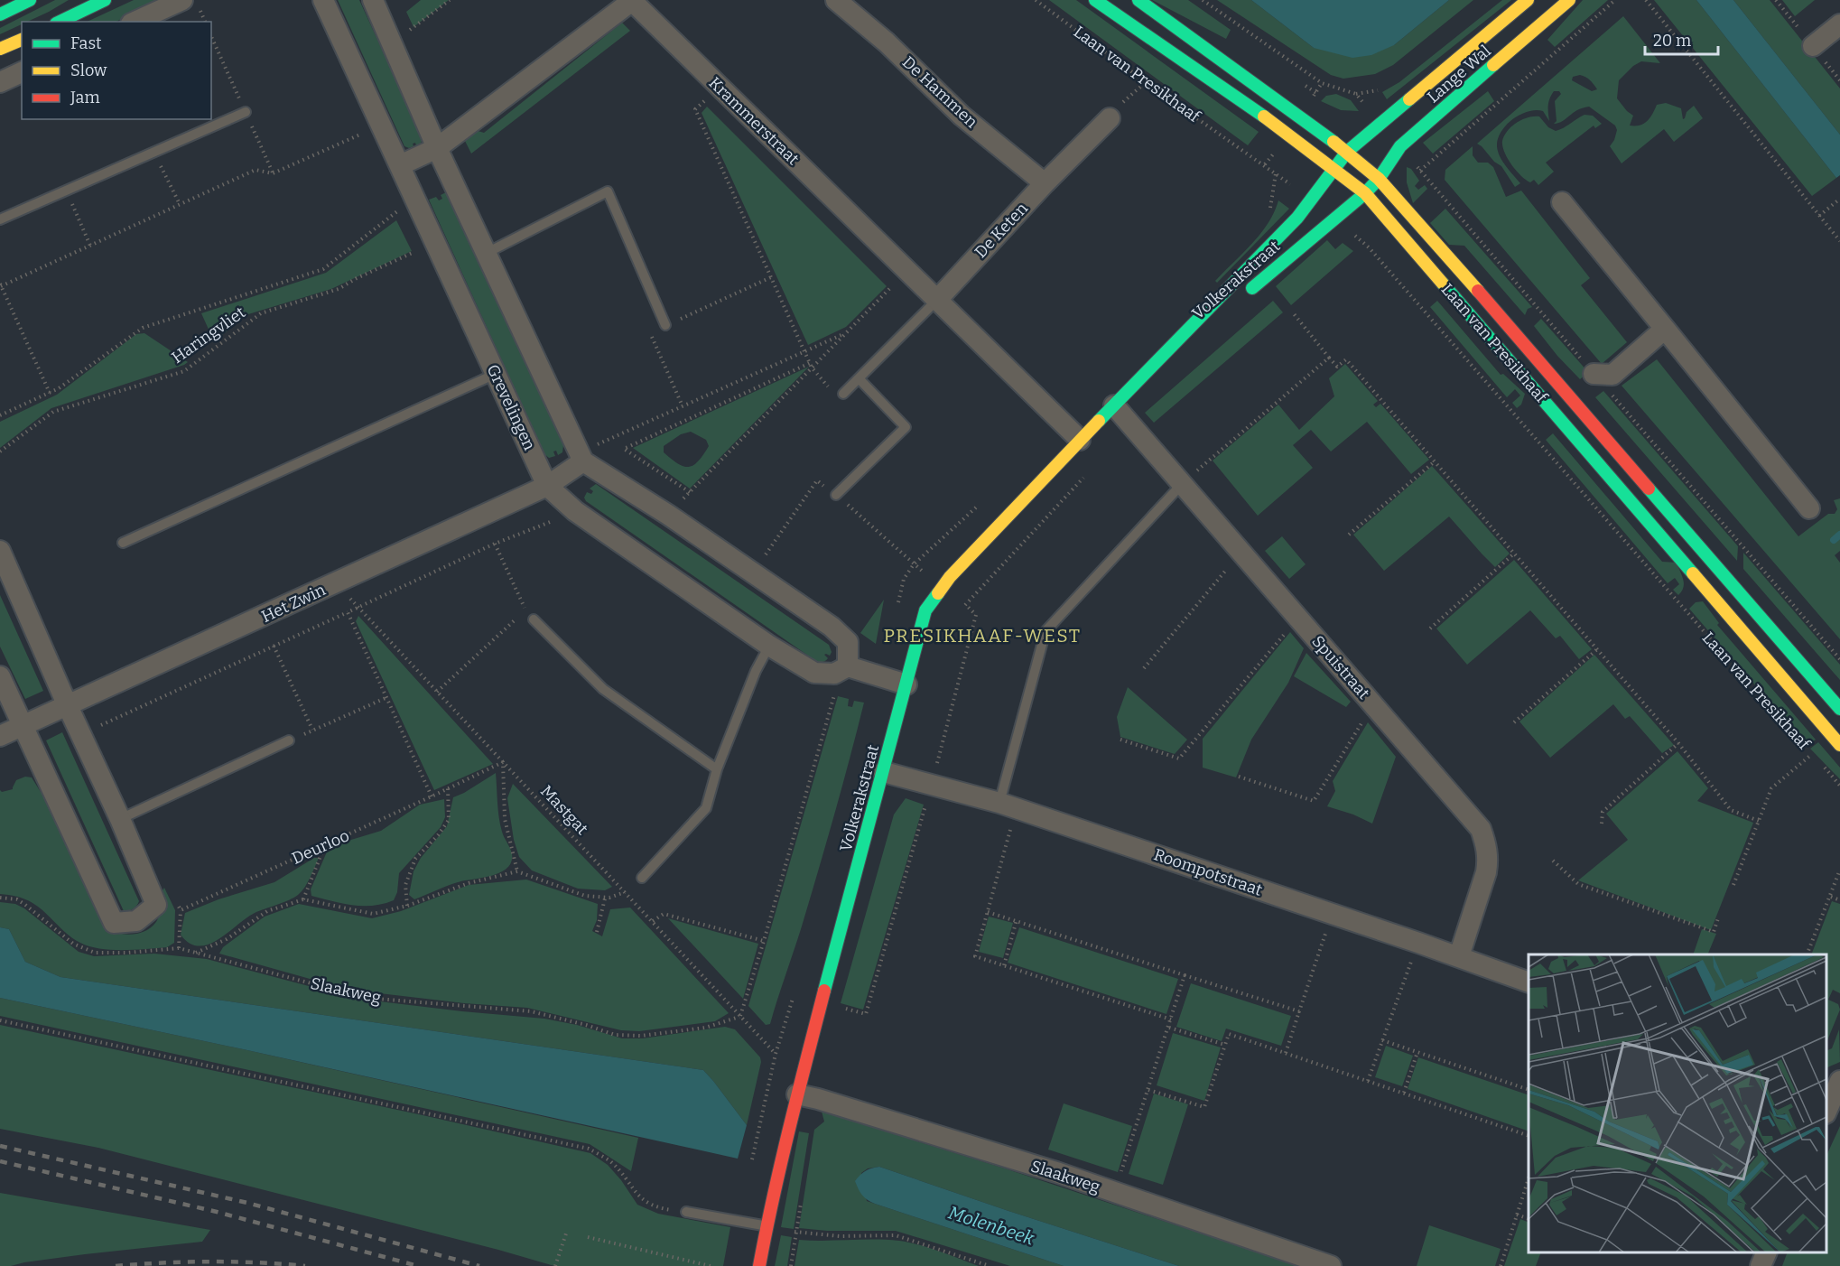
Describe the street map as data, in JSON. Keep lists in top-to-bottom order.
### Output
{
  "streets": {
    "street": [
      "Laan van Presikhaaf",
      "Lange Wal",
      "De Hammen",
      "Krammerstraat",
      "De Keten",
      "Volkerakstraat",
      "Grevelingen",
      "Het Zwin",
      "Spuistraat",
      "Roompotstraat",
      "Slaakweg"
    ],
    "path": ["Haringvliet", "Mastgat", "Deurloo"]
  },
  "crossings": [
    ["Laan van Presikhaaf", "Lange Wal"],
    ["Laan van Presikhaaf", "Volkerakstraat"],
    ["Lange Wal", "Volkerakstraat"],
    ["De Hammen", "De Keten"],
    ["Krammerstraat", "De Keten"],
    ["Krammerstraat", "Volkerakstraat"],
    ["Krammerstraat", "Grevelingen"],
    ["Volkerakstraat", "Grevelingen"],
    ["Volkerakstraat", "Spuistraat"],
    ["Volkerakstraat", "Roompotstraat"],
    ["Volkerakstraat", "Slaakweg"],
    ["Haringvliet", "Grevelingen"],
    ["Grevelingen", "Het Zwin"],
    ["Het Zwin", "Mastgat"],
    ["Spuistraat", "Roompotstraat"],
    ["Mastgat", "Deurloo"],
    ["Mastgat", "Slaakweg"]
  ],
  "districts": ["PRESIKHAAF-WEST"],
  "water": ["Molenbeek"],
  "legend": ["Fast", "Slow", "Jam"],
  "scale_bar": "20 m"
}
